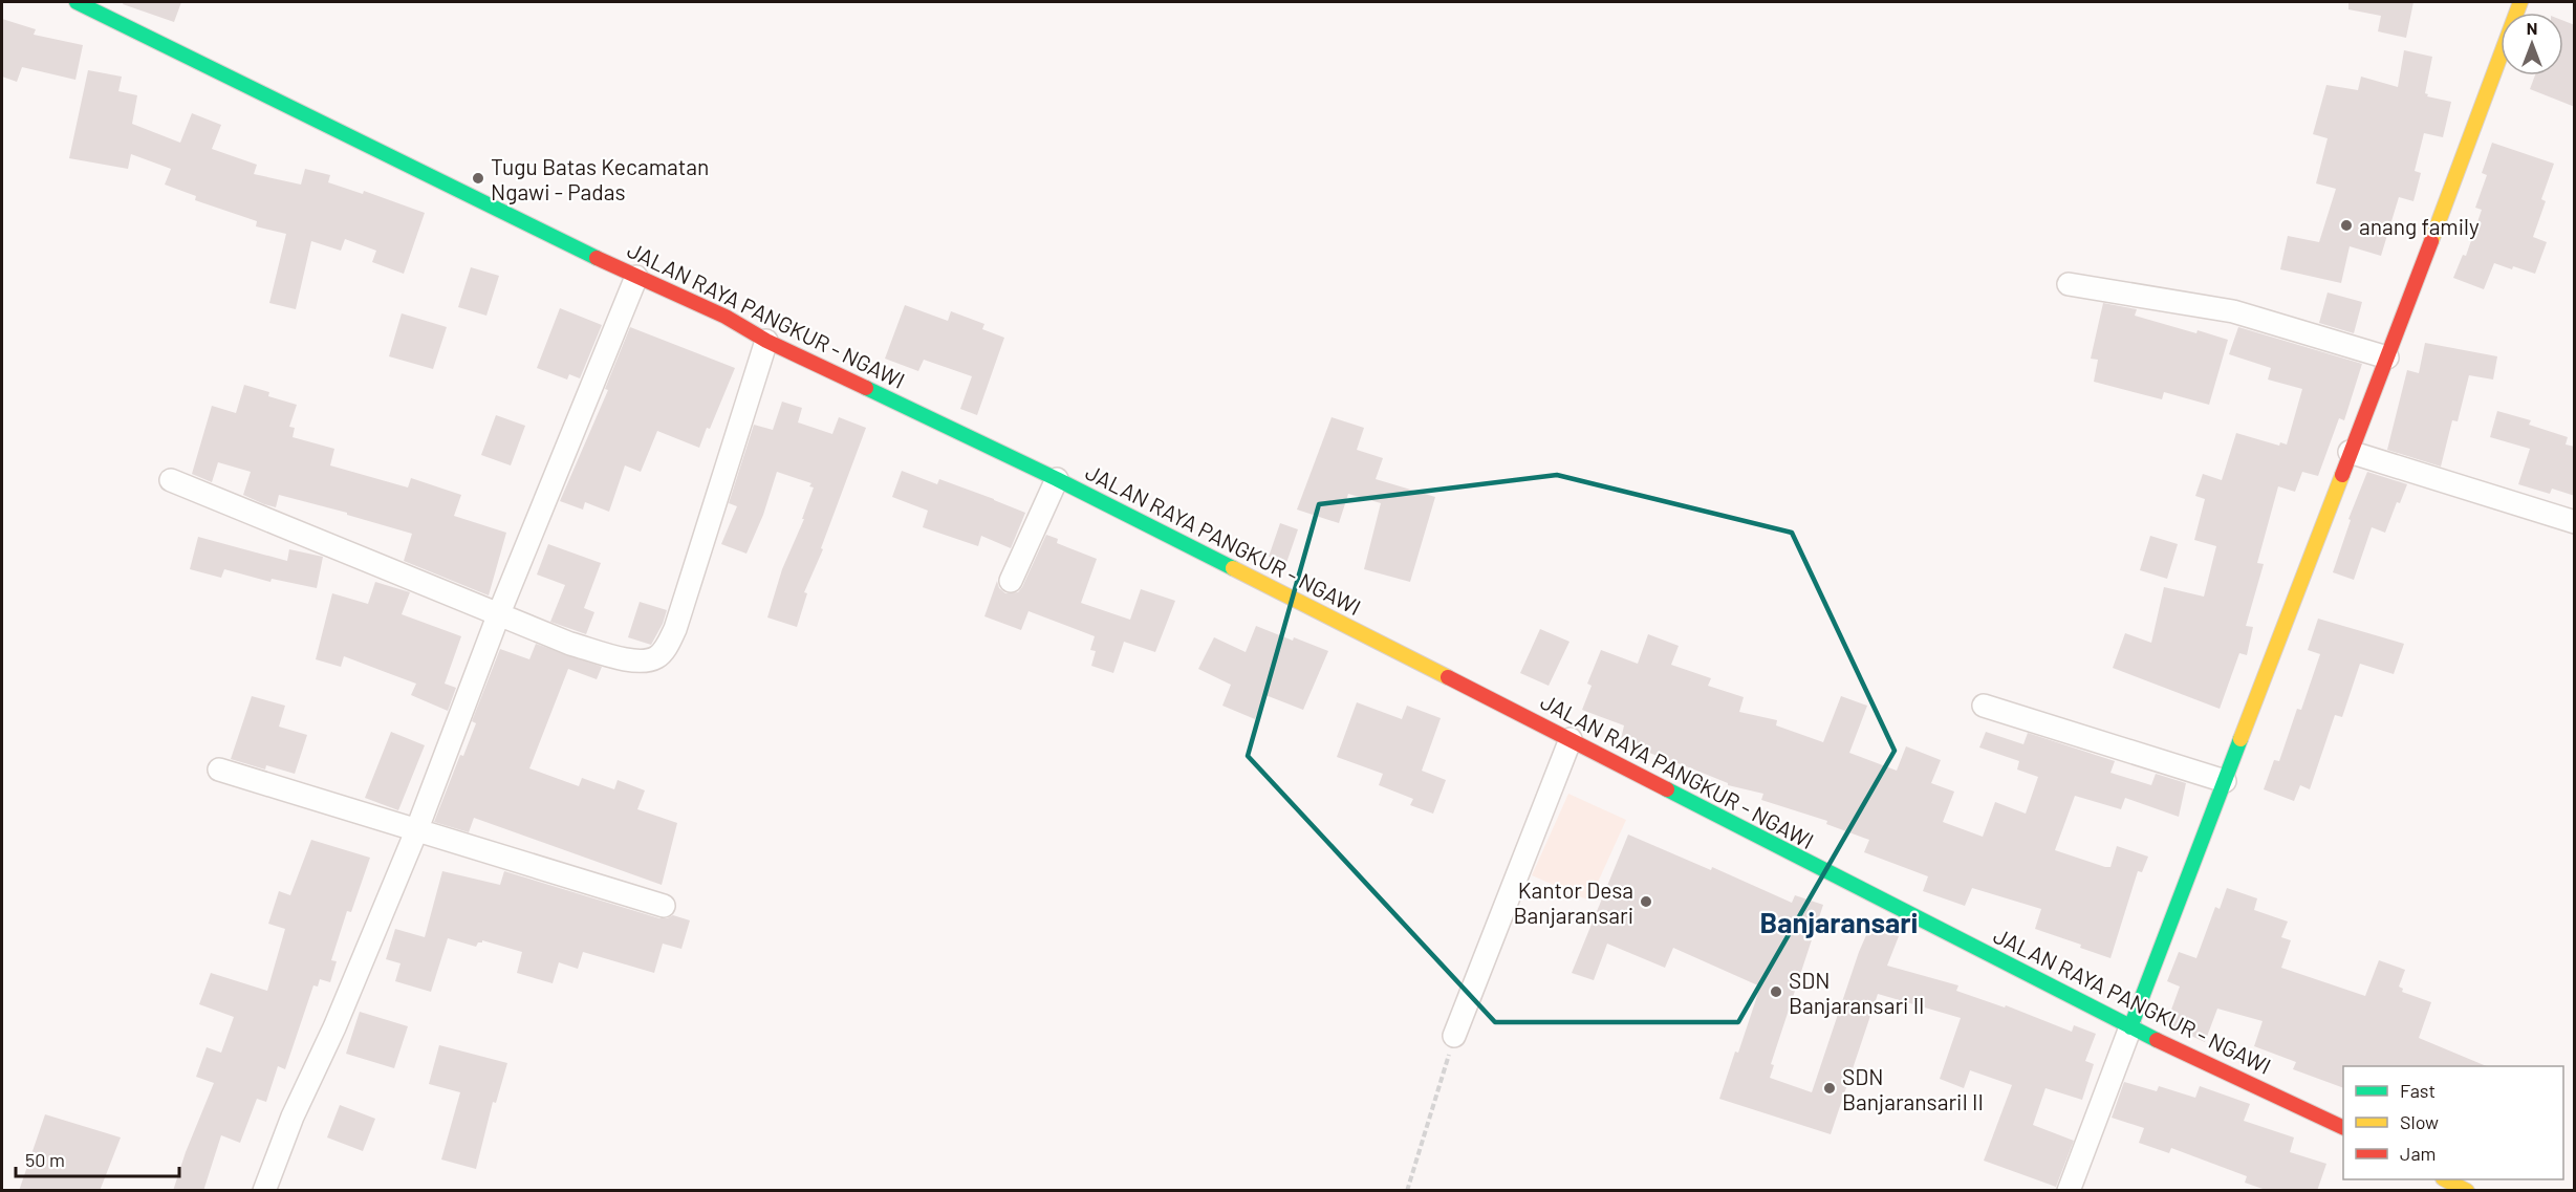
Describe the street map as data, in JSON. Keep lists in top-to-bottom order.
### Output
{
  "streets": {
    "main road": ["JALAN RAYA PANGKUR - NGAWI"]
  },
  "districts": ["Banjaransari"],
  "places": [
    "Tugu Batas Kecamatan Ngawi - Padas",
    "anang family",
    "Kantor Desa Banjaransari",
    "SDN Banjaransari II",
    "SDN BanjaransariI II"
  ],
  "legend": ["Fast", "Slow", "Jam"],
  "scale_bar": "50 m",
  "north": "top"
}
